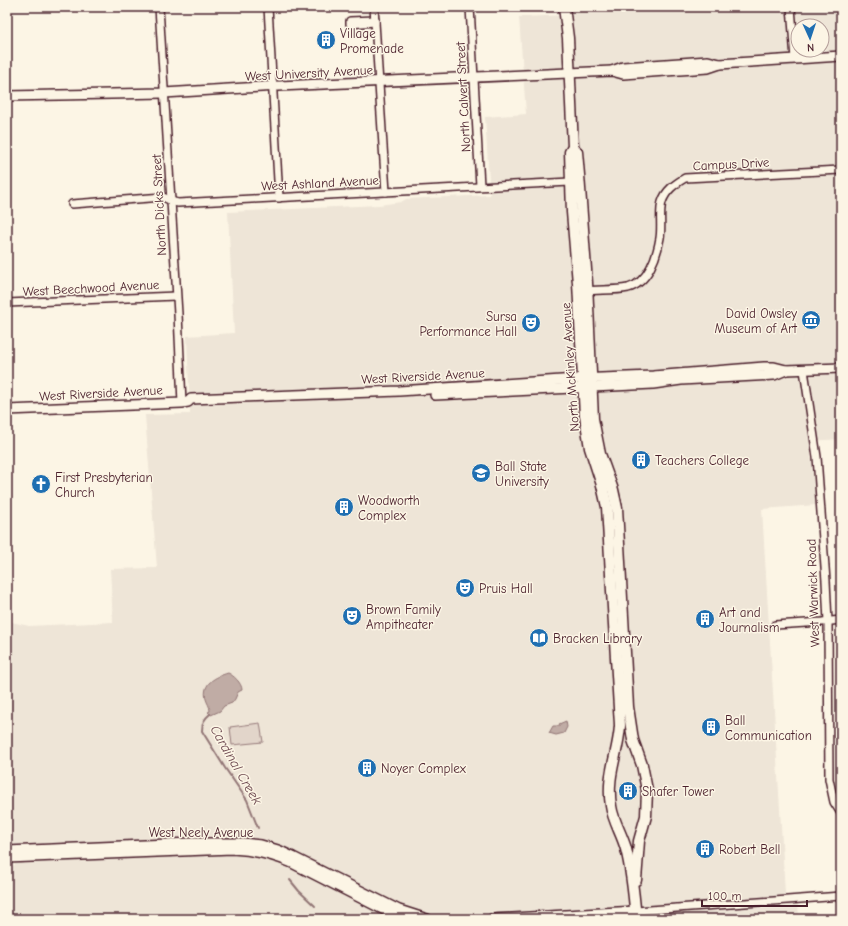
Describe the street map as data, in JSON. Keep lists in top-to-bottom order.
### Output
{
  "streets": {
    "main road": ["North McKinley Avenue"],
    "street": [
      "West University Avenue",
      "North Calvert Street",
      "Campus Drive",
      "West Ashland Avenue",
      "North Dicks Street",
      "West Beechwood Avenue",
      "West Riverside Avenue",
      "West Warwick Road",
      "West Neely Avenue"
    ]
  },
  "crossings": [
    ["West University Avenue", "North Calvert Street"],
    ["West University Avenue", "North Dicks Street"],
    ["West University Avenue", "North McKinley Avenue"],
    ["North Calvert Street", "West Ashland Avenue"],
    ["Campus Drive", "North McKinley Avenue"],
    ["West Ashland Avenue", "North Dicks Street"],
    ["West Ashland Avenue", "North McKinley Avenue"],
    ["North Dicks Street", "West Beechwood Avenue"],
    ["North Dicks Street", "West Riverside Avenue"],
    ["North McKinley Avenue", "West Riverside Avenue"],
    ["West Riverside Avenue", "West Warwick Road"]
  ],
  "water": ["Cardinal Creek"],
  "places": {
    "building": [
      "Village Promenade",
      "Teachers College",
      "Woodworth Complex",
      "Art and Journalism",
      "Ball Communication",
      "Noyer Complex",
      "Shafer Tower",
      "Robert Bell"
    ],
    "museum": ["David Owsley Museum of Art"],
    "theatre": ["Sursa Performance Hall", "Pruis Hall", "Brown Family Ampitheater"],
    "school or university": ["Ball State University"],
    "church": ["First Presbyterian Church"],
    "library": ["Bracken Library"]
  },
  "scale_bar": "100 m",
  "north": "bottom"
}
